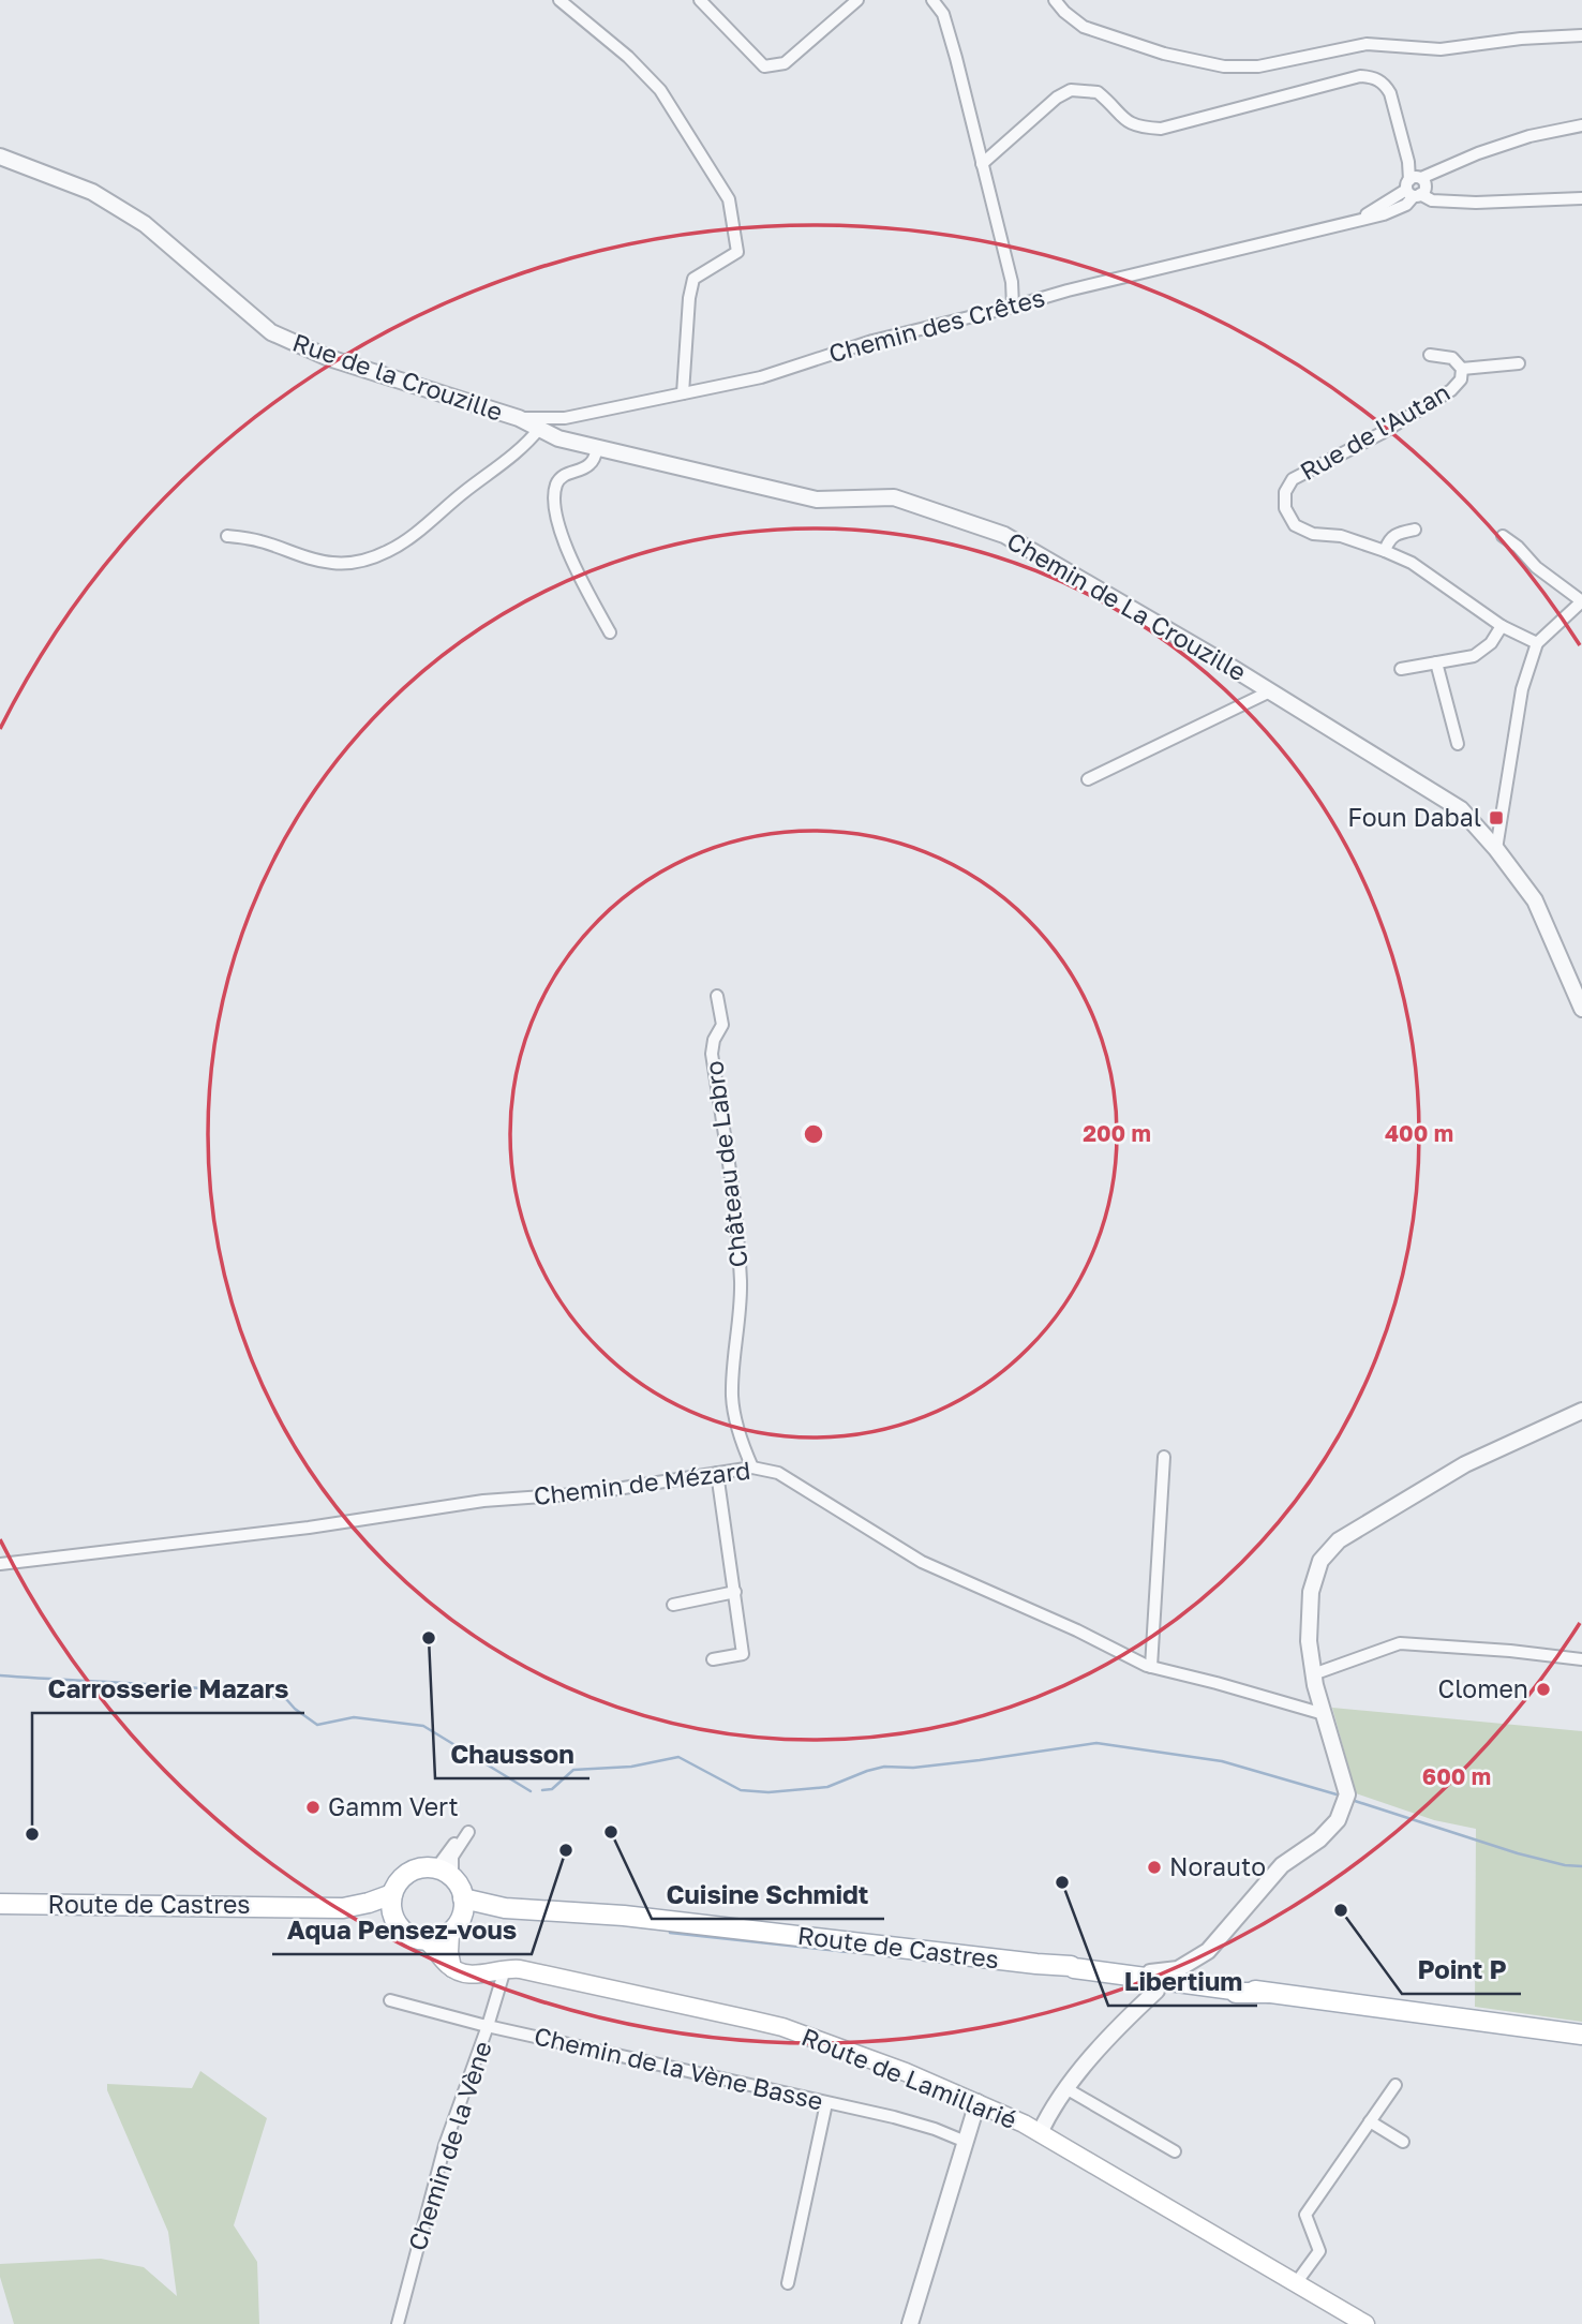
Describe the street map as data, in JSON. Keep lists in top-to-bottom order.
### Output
{
  "streets": {
    "main road": ["Route de Castres", "Route de Lamillarié"],
    "street": [
      "Chemin des Crêtes",
      "Rue de la Crouzille",
      "Rue de l'Autan",
      "Chemin de La Crouzille",
      "Château de Labro",
      "Chemin de Mézard",
      "Chemin de la Vène Basse",
      "Chemin de la Vène"
    ]
  },
  "crossings": [
    ["Chemin des Crêtes", "Rue de la Crouzille"],
    ["Rue de la Crouzille", "Chemin de La Crouzille"],
    ["Château de Labro", "Chemin de Mézard"],
    ["Chemin de la Vène Basse", "Chemin de la Vène"],
    ["Route de Lamillarié", "Chemin de la Vène"]
  ],
  "places": {
    "transit": ["Foun Dabal"],
    "other": [
      "Chausson",
      "Clomen",
      "Gamm Vert",
      "Cuisine Schmidt",
      "Carrosserie Mazars",
      "Aqua Pensez-vous",
      "Norauto",
      "Libertium",
      "Point P"
    ]
  },
  "rings": ["200 m", "400 m", "600 m"]
}
